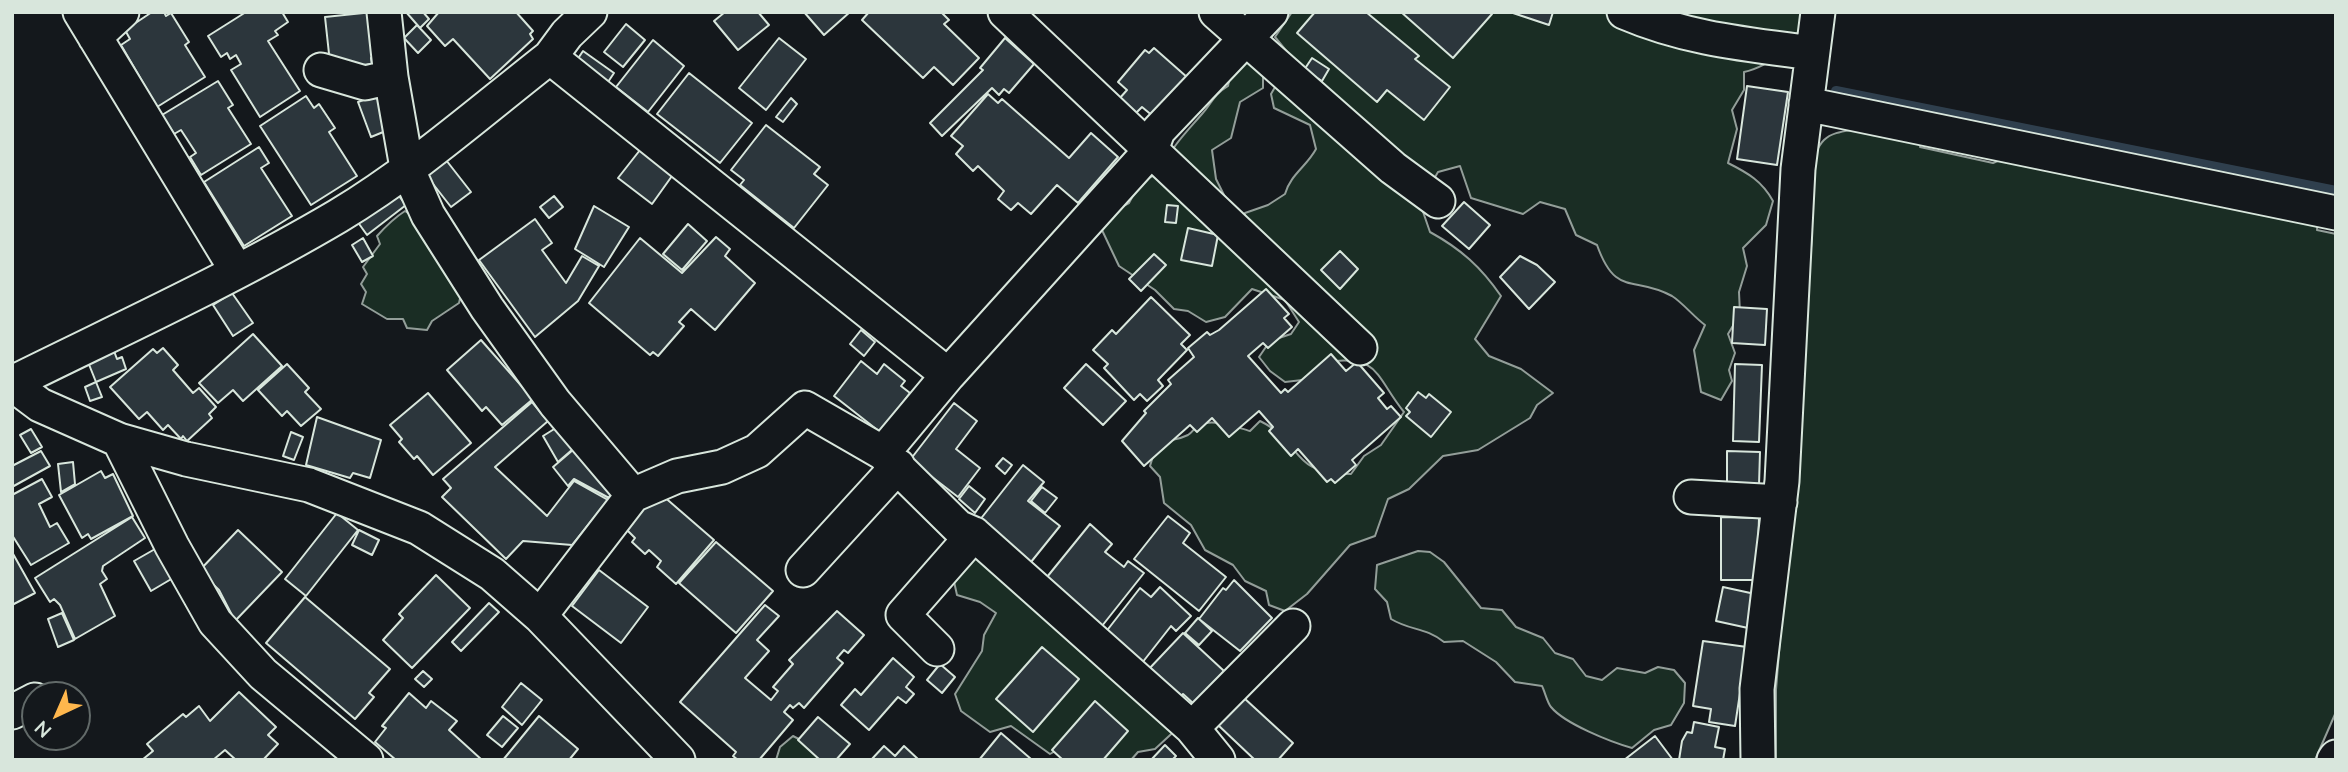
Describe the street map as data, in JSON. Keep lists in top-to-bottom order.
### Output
{
  "north": "bottom left"
}
